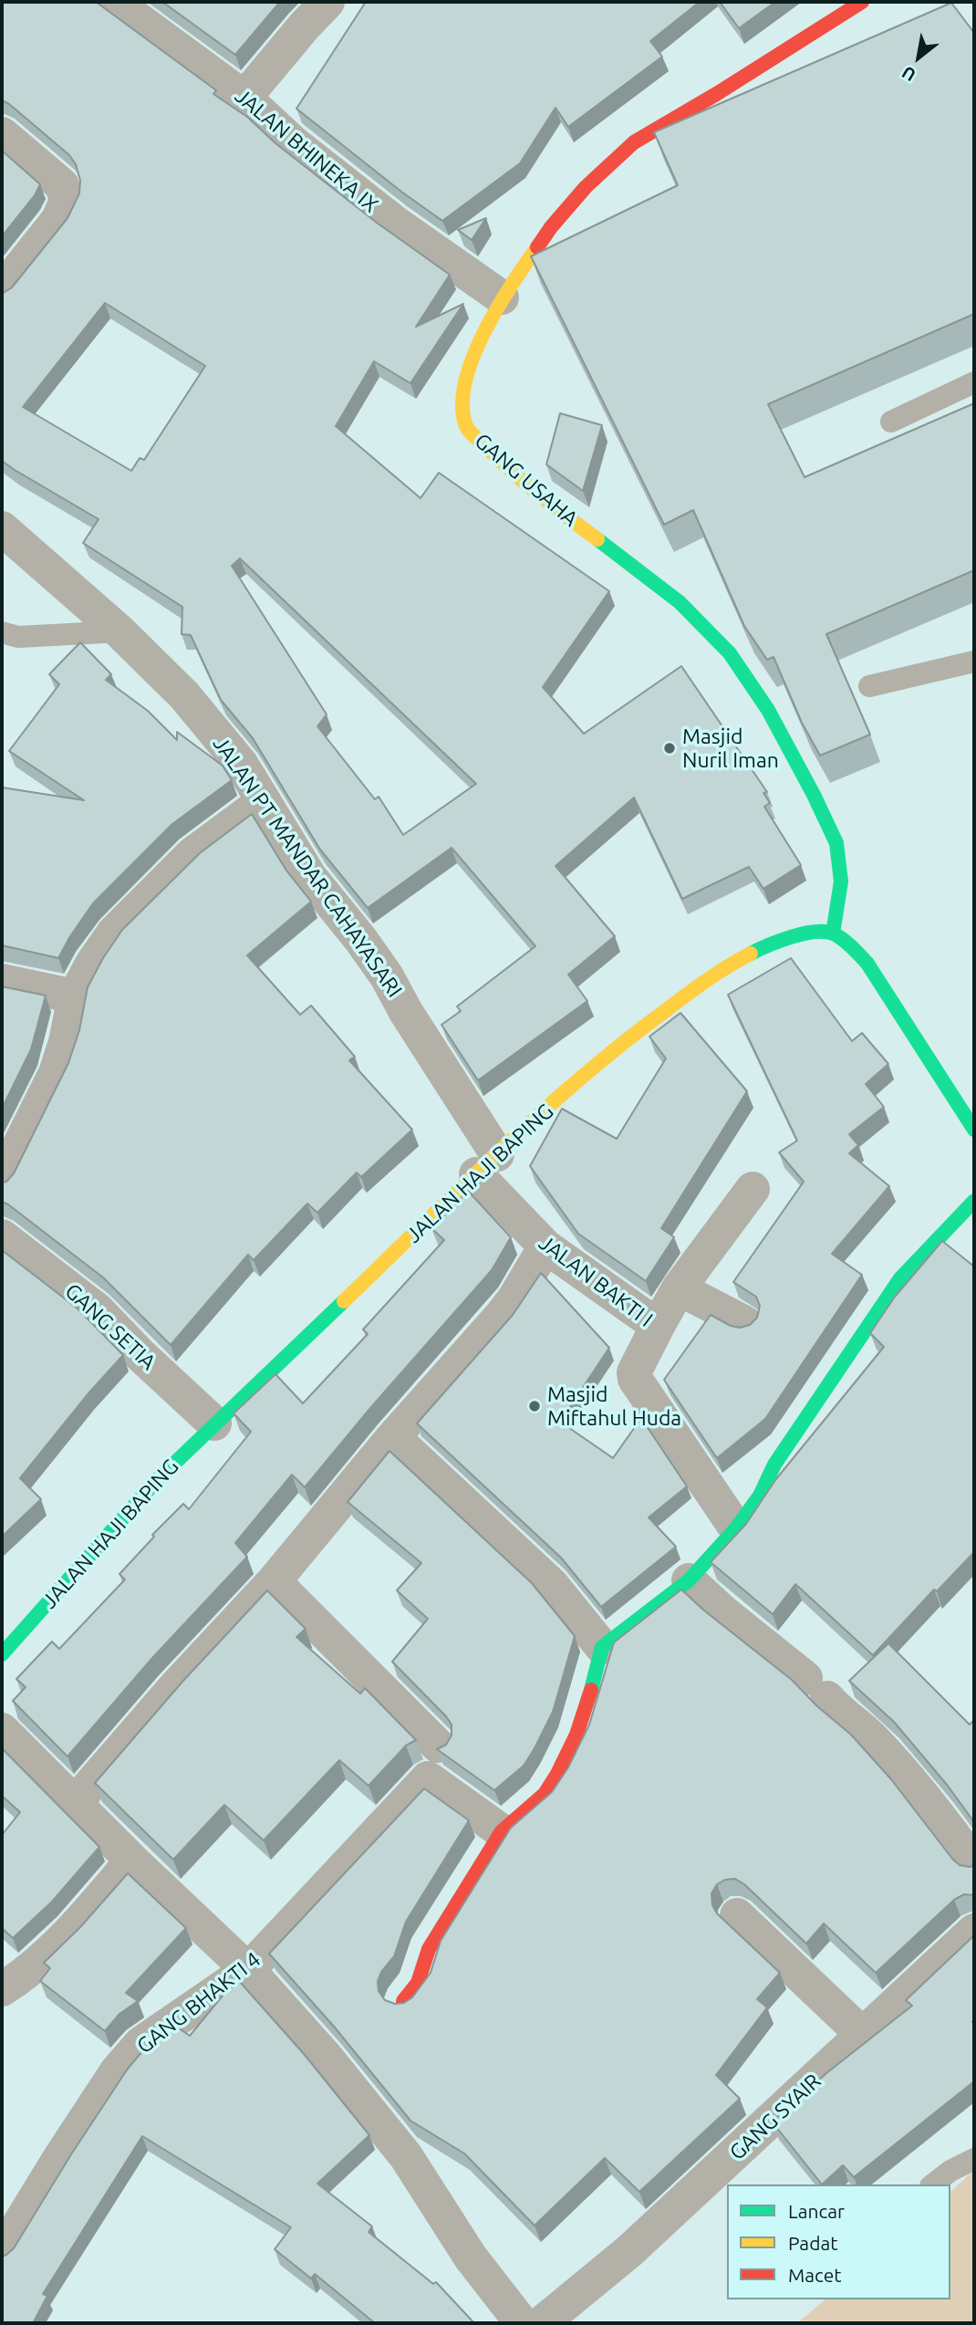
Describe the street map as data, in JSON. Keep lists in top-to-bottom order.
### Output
{
  "streets": {
    "street": [
      "JALAN BHINEKA IX",
      "GANG USAHA",
      "JALAN PT MANDAR CAHAYASARI",
      "JALAN HAJI BAPING",
      "JALAN BAKTI I",
      "GANG SETIA",
      "GANG BHAKTI 4",
      "GANG SYAIR"
    ]
  },
  "crossings": [
    ["JALAN BHINEKA IX", "GANG USAHA"],
    ["GANG USAHA", "JALAN HAJI BAPING"],
    ["JALAN PT MANDAR CAHAYASARI", "JALAN HAJI BAPING"],
    ["JALAN PT MANDAR CAHAYASARI", "JALAN BAKTI I"],
    ["JALAN HAJI BAPING", "JALAN BAKTI I"],
    ["JALAN HAJI BAPING", "GANG SETIA"]
  ],
  "places": ["Masjid Nuril Iman", "Masjid Miftahul Huda"],
  "legend": ["Lancar", "Padat", "Macet"],
  "north": "bottom left"
}
